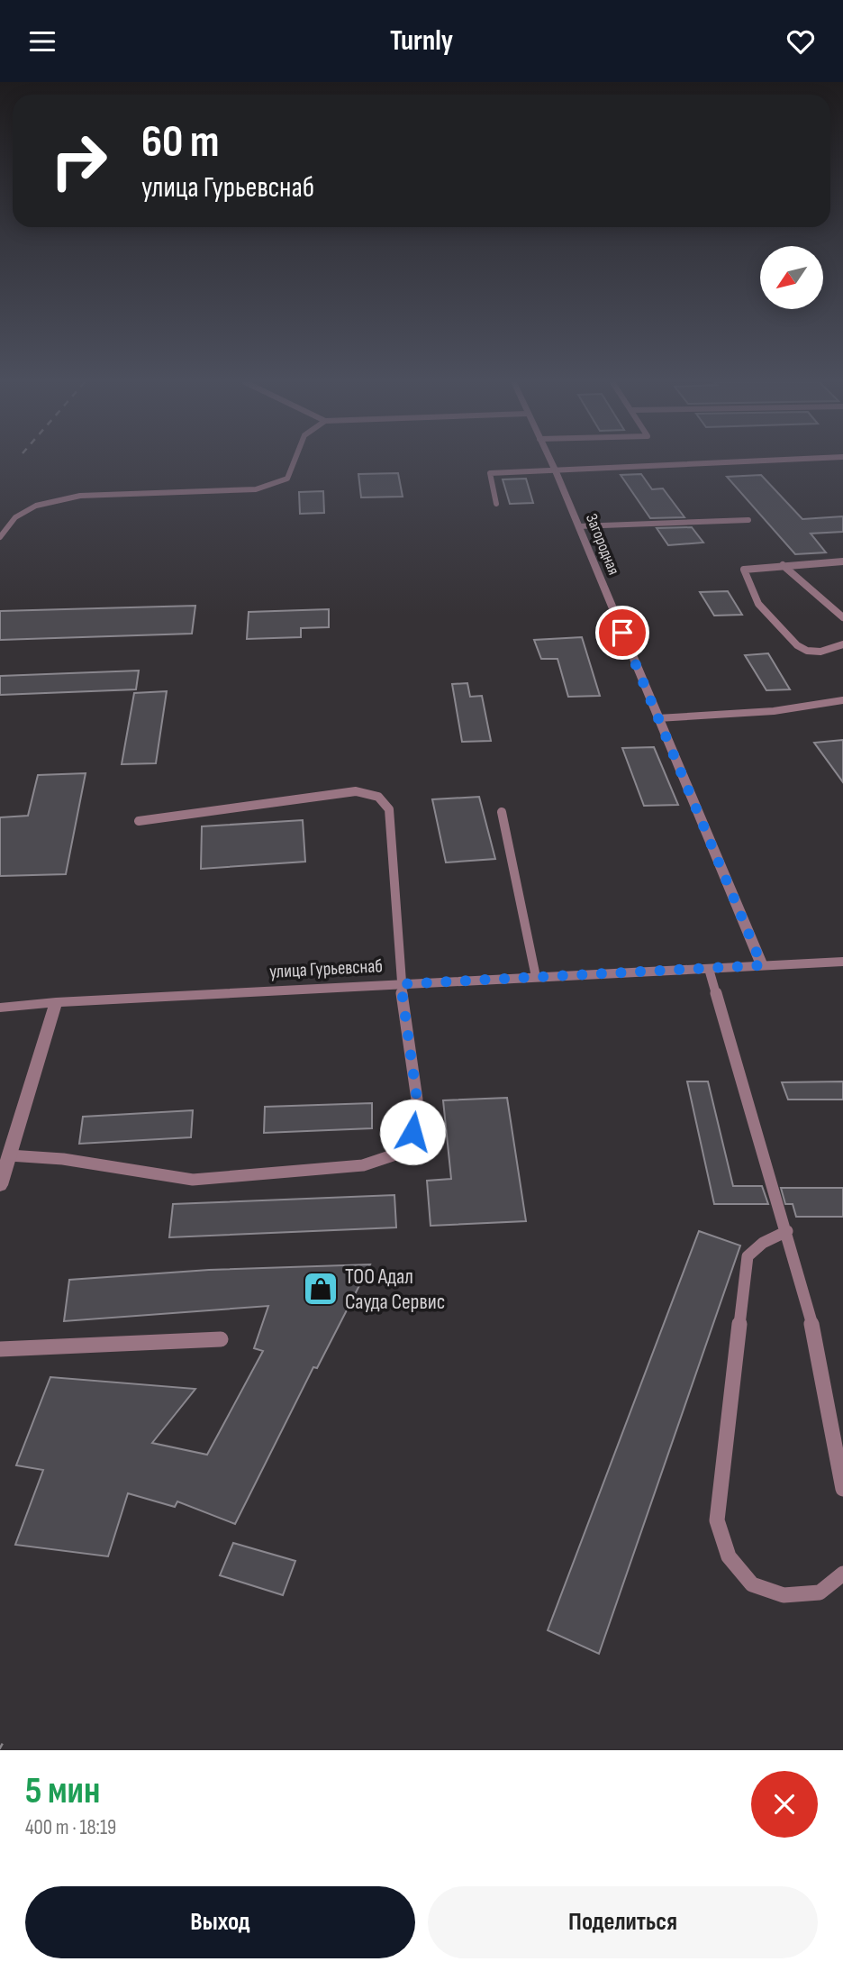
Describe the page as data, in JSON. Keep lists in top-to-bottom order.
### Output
{
  "streets": {
    "street": ["Загородная", "улица Гурьевснаб"]
  },
  "crossings": [
    ["Загородная", "улица Гурьевснаб"]
  ],
  "places": {
    "shop": ["ТОО Адал Сауда Сервис"]
  },
  "north": "bottom left",
  "page": {
    "header": "Turnly",
    "turn": ["60 m", "улица Гурьевснаб"],
    "heading": ["5 мин", "400 m · 18:19"],
    "buttons": ["Выход", "Поделиться"]
  }
}
